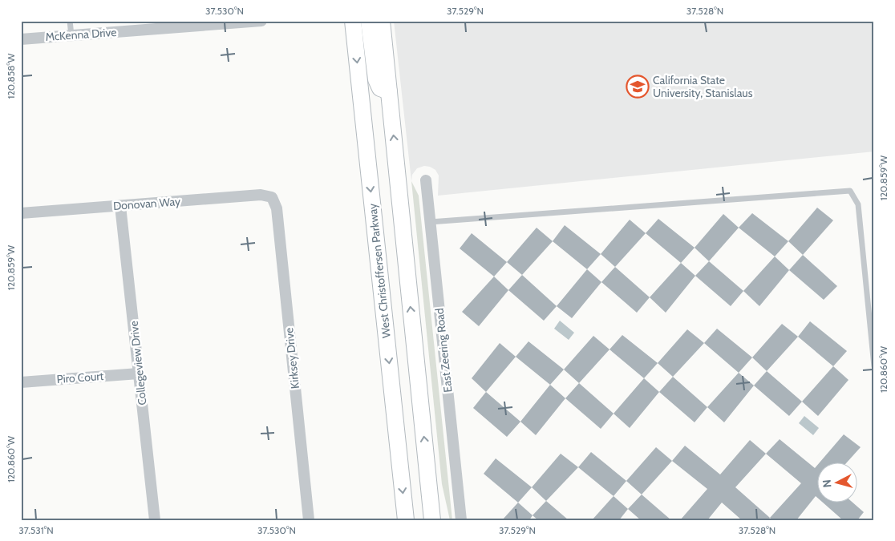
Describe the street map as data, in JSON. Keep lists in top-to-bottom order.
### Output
{
  "streets": {
    "street": [
      "McKenna Drive",
      "Donovan Way",
      "West Christoffersen Parkway",
      "East Zeering Road",
      "Kirksey Drive",
      "Collegeview Drive",
      "Piro Court"
    ]
  },
  "crossings": [
    ["Donovan Way", "Kirksey Drive"],
    ["Donovan Way", "Collegeview Drive"],
    ["Collegeview Drive", "Piro Court"]
  ],
  "places": {
    "school or university": ["California State University, Stanislaus"]
  },
  "north": "left",
  "coordinates": [
    "37.530°N",
    "37.529°N",
    "37.528°N",
    "120.858°W",
    "120.859°W",
    "120.860°W",
    "37.531°N"
  ]
}
